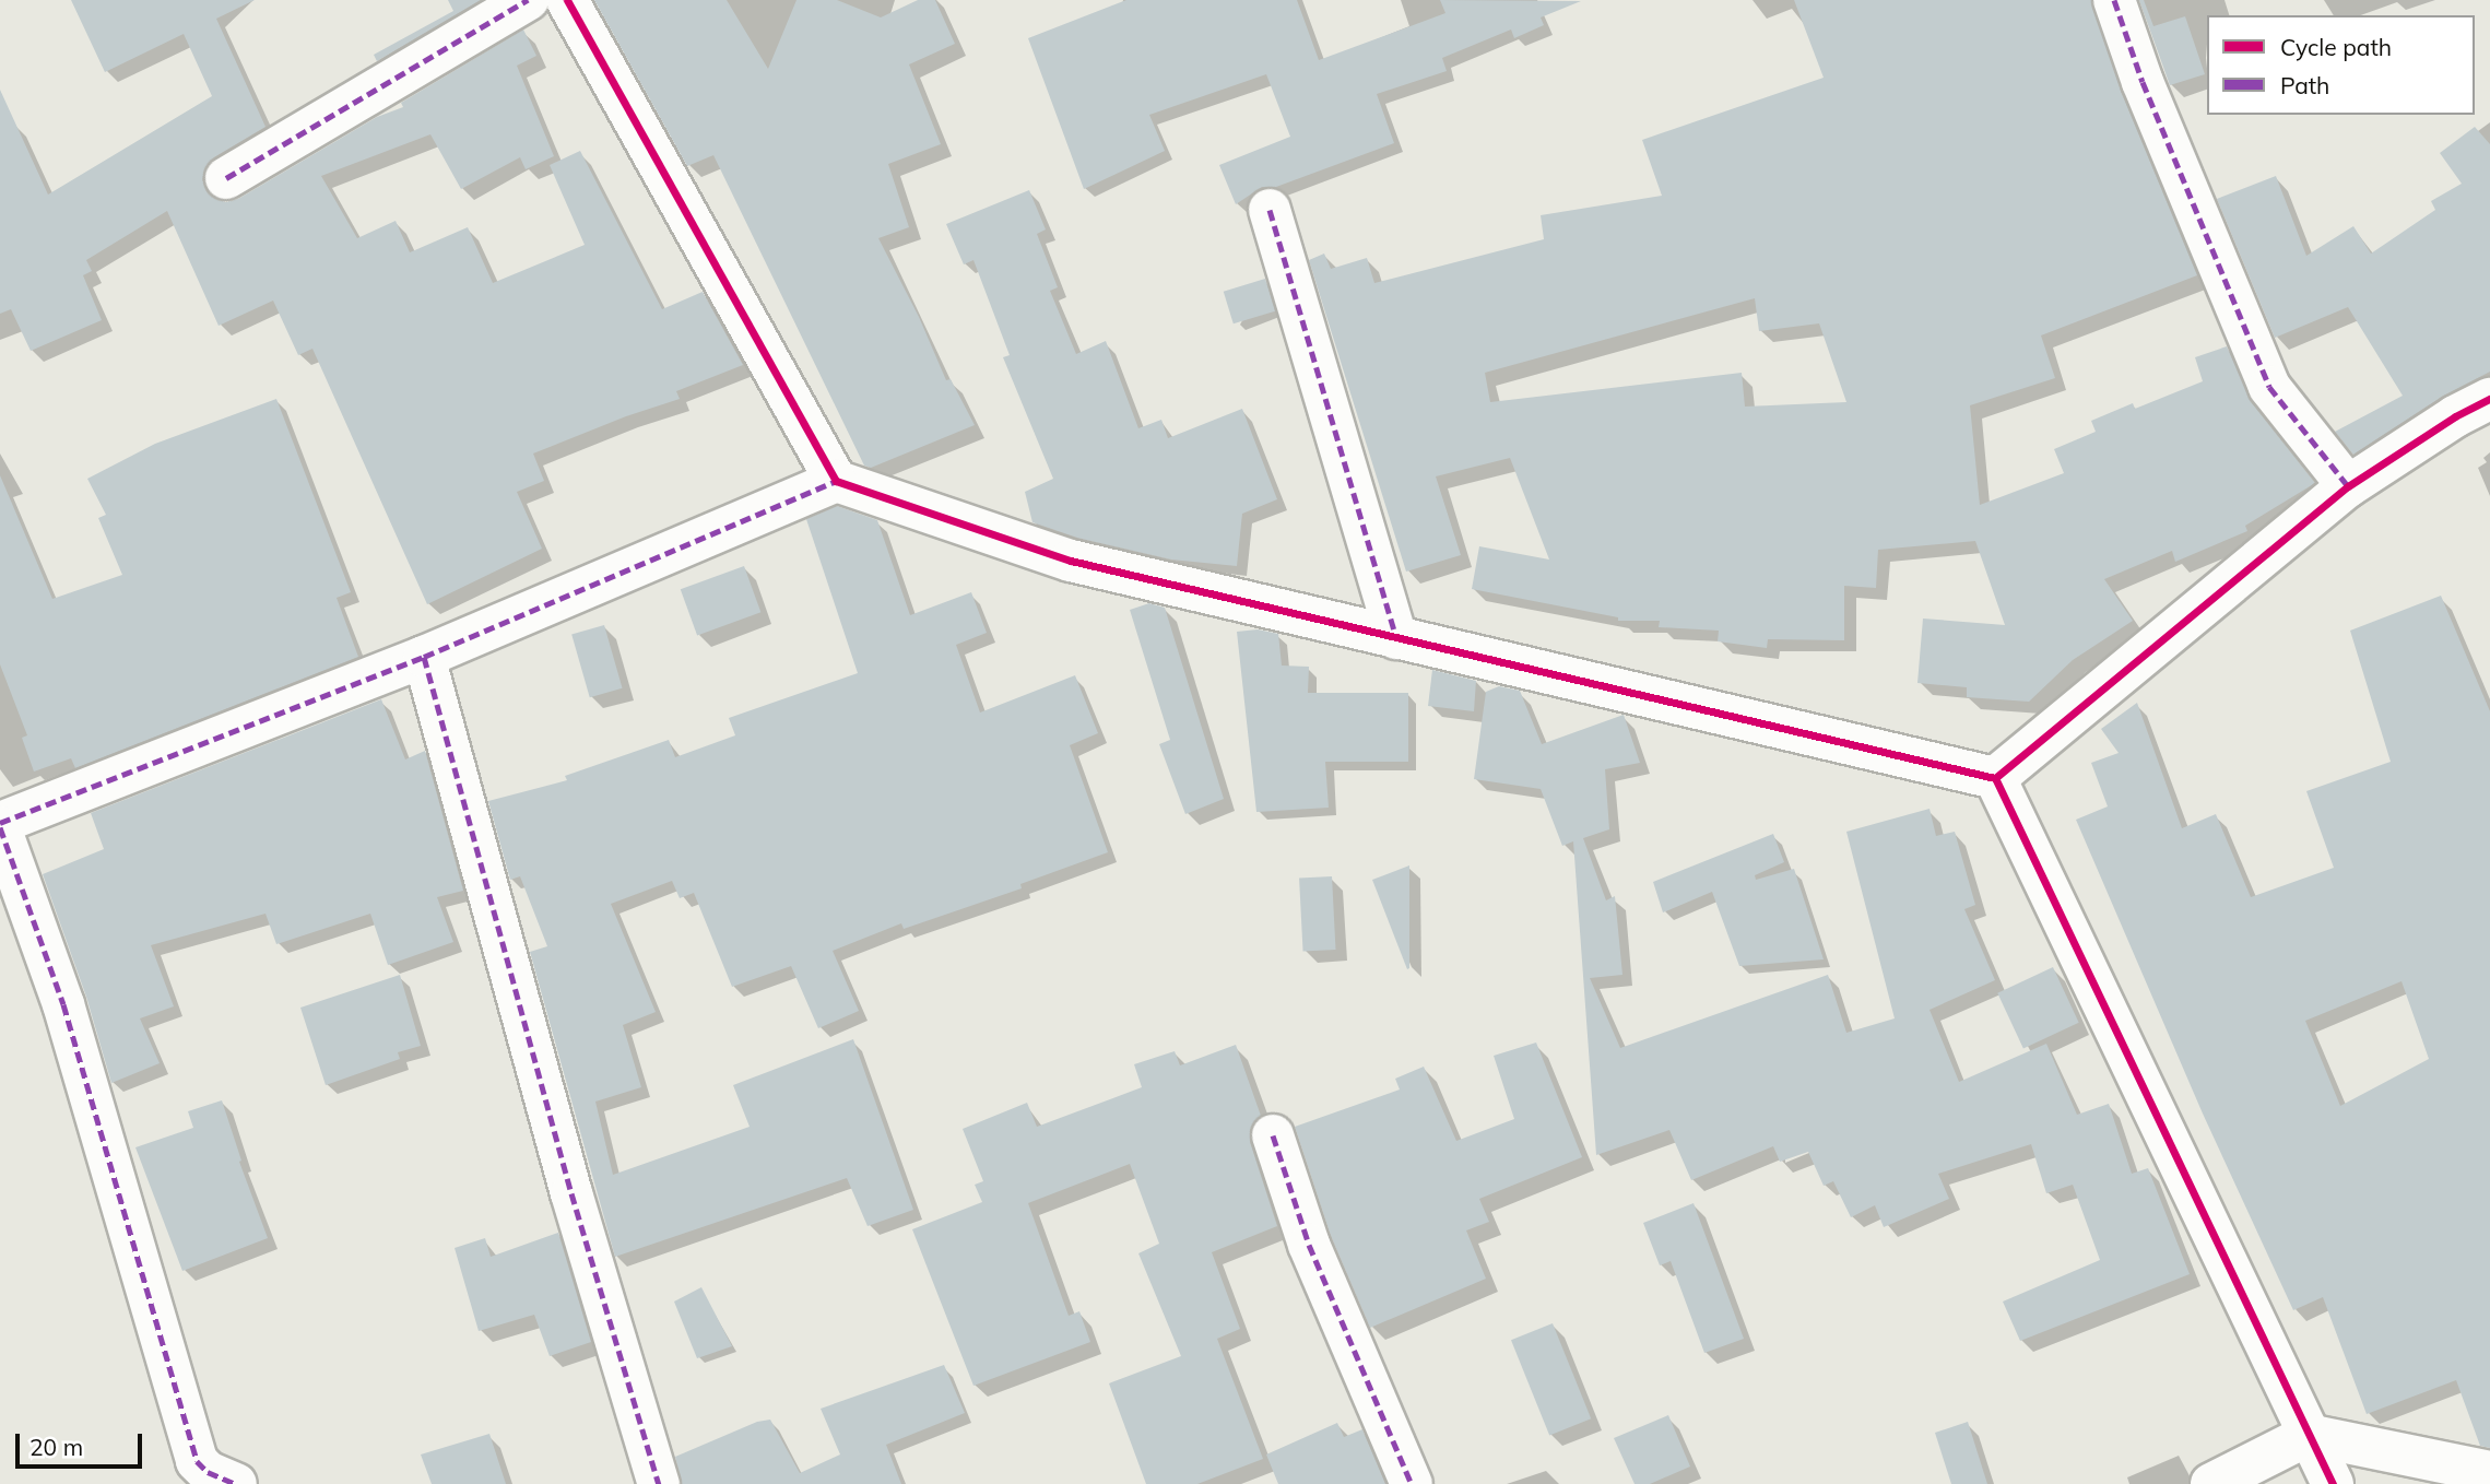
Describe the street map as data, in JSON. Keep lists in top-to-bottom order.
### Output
{
  "legend": ["Cycle path", "Path"],
  "scale_bar": "20 m"
}
